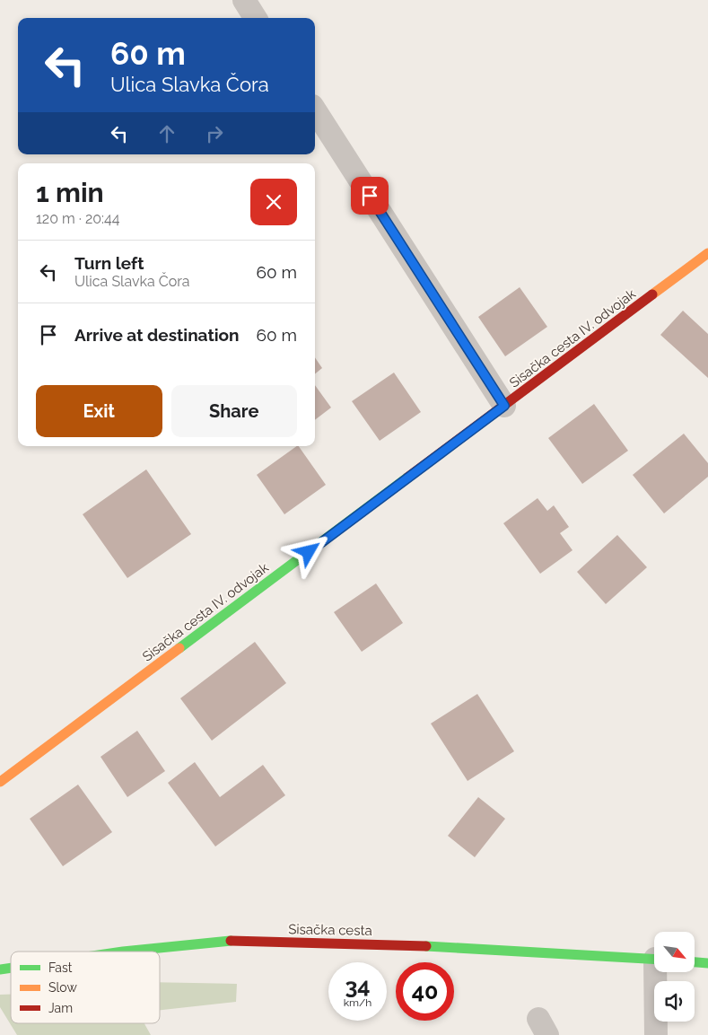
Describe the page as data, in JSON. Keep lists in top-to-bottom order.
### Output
{
  "streets": {
    "street": ["Sisačka cesta IV. odvojak", "Sisačka cesta"]
  },
  "legend": ["Fast", "Slow", "Jam"],
  "north": "bottom right",
  "page": {
    "turn": ["60 m", "Ulica Slavka Čora"],
    "heading": ["1 min", "120 m · 20:44"],
    "list": [
      {
        "name": "Turn left",
        "note": "Ulica Slavka Čora",
        "value": "60 m"
      },
      {
        "name": "Arrive at destination",
        "value": "60 m"
      }
    ],
    "buttons": ["Exit", "Share"],
    "speed": "34 km/h",
    "limit": "40"
  }
}
